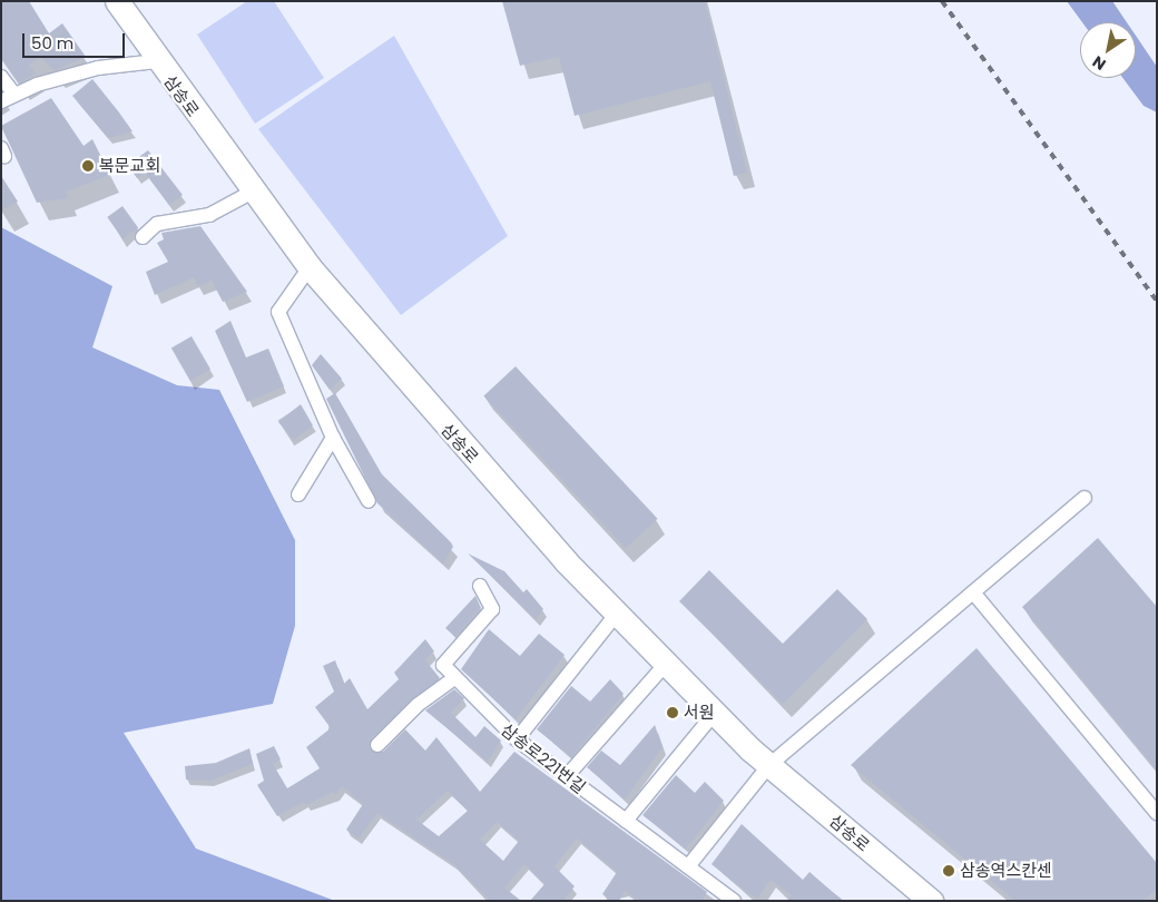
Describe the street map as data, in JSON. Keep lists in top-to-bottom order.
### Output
{
  "streets": {
    "main road": ["삼송로"],
    "street": ["삼송로221번길"]
  },
  "places": ["복문교회", "서원", "삼송역스칸센"],
  "scale_bar": "50 m",
  "north": "bottom left"
}
